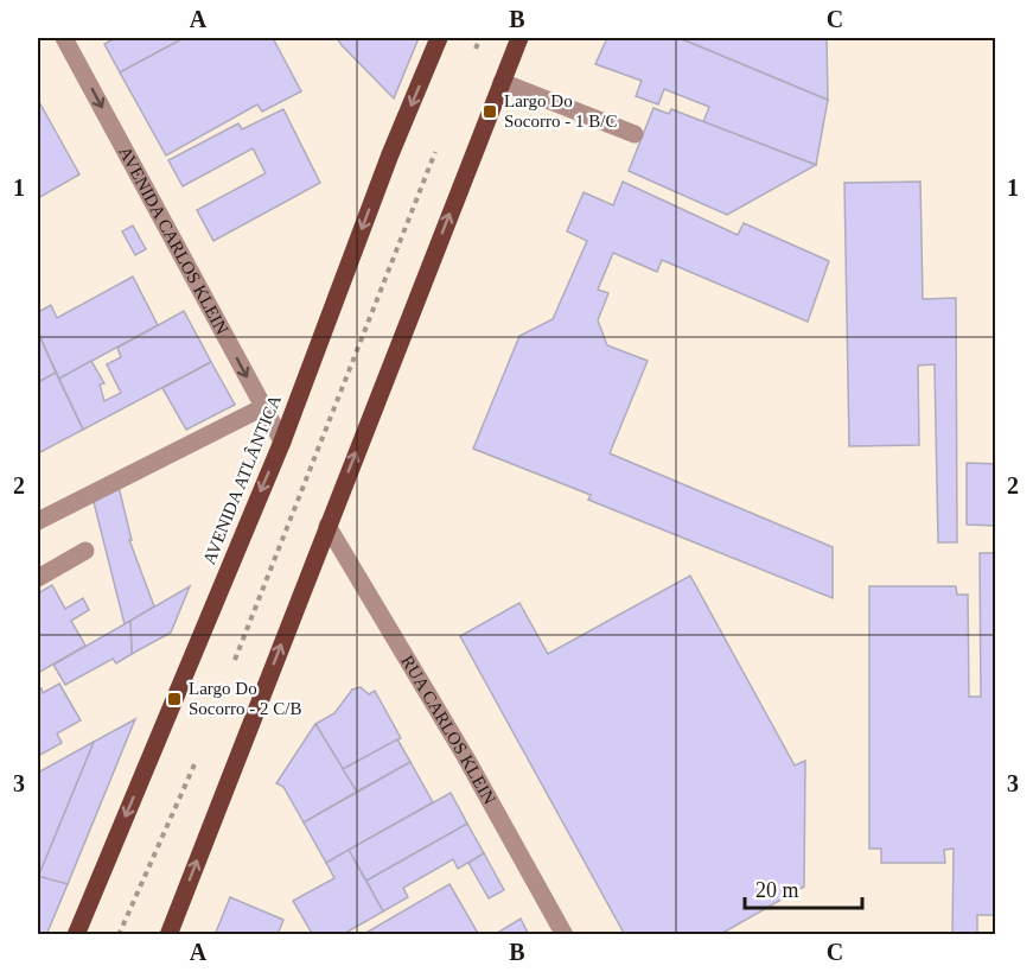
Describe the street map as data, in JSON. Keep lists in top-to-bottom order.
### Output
{
  "streets": {
    "main road": ["AVENIDA ATLÂNTICA"],
    "street": ["AVENIDA CARLOS KLEIN", "RUA CARLOS KLEIN"]
  },
  "crossings": [
    ["AVENIDA CARLOS KLEIN", "AVENIDA ATLÂNTICA"]
  ],
  "one_way": ["AVENIDA CARLOS KLEIN"],
  "places": {
    "transit": ["Largo Do Socorro - 1 B/C", "Largo Do Socorro - 2 C/B"]
  },
  "scale_bar": "20 m",
  "grid": {
    "columns": ["A", "B", "C"],
    "rows": ["1", "2", "3"]
  }
}
